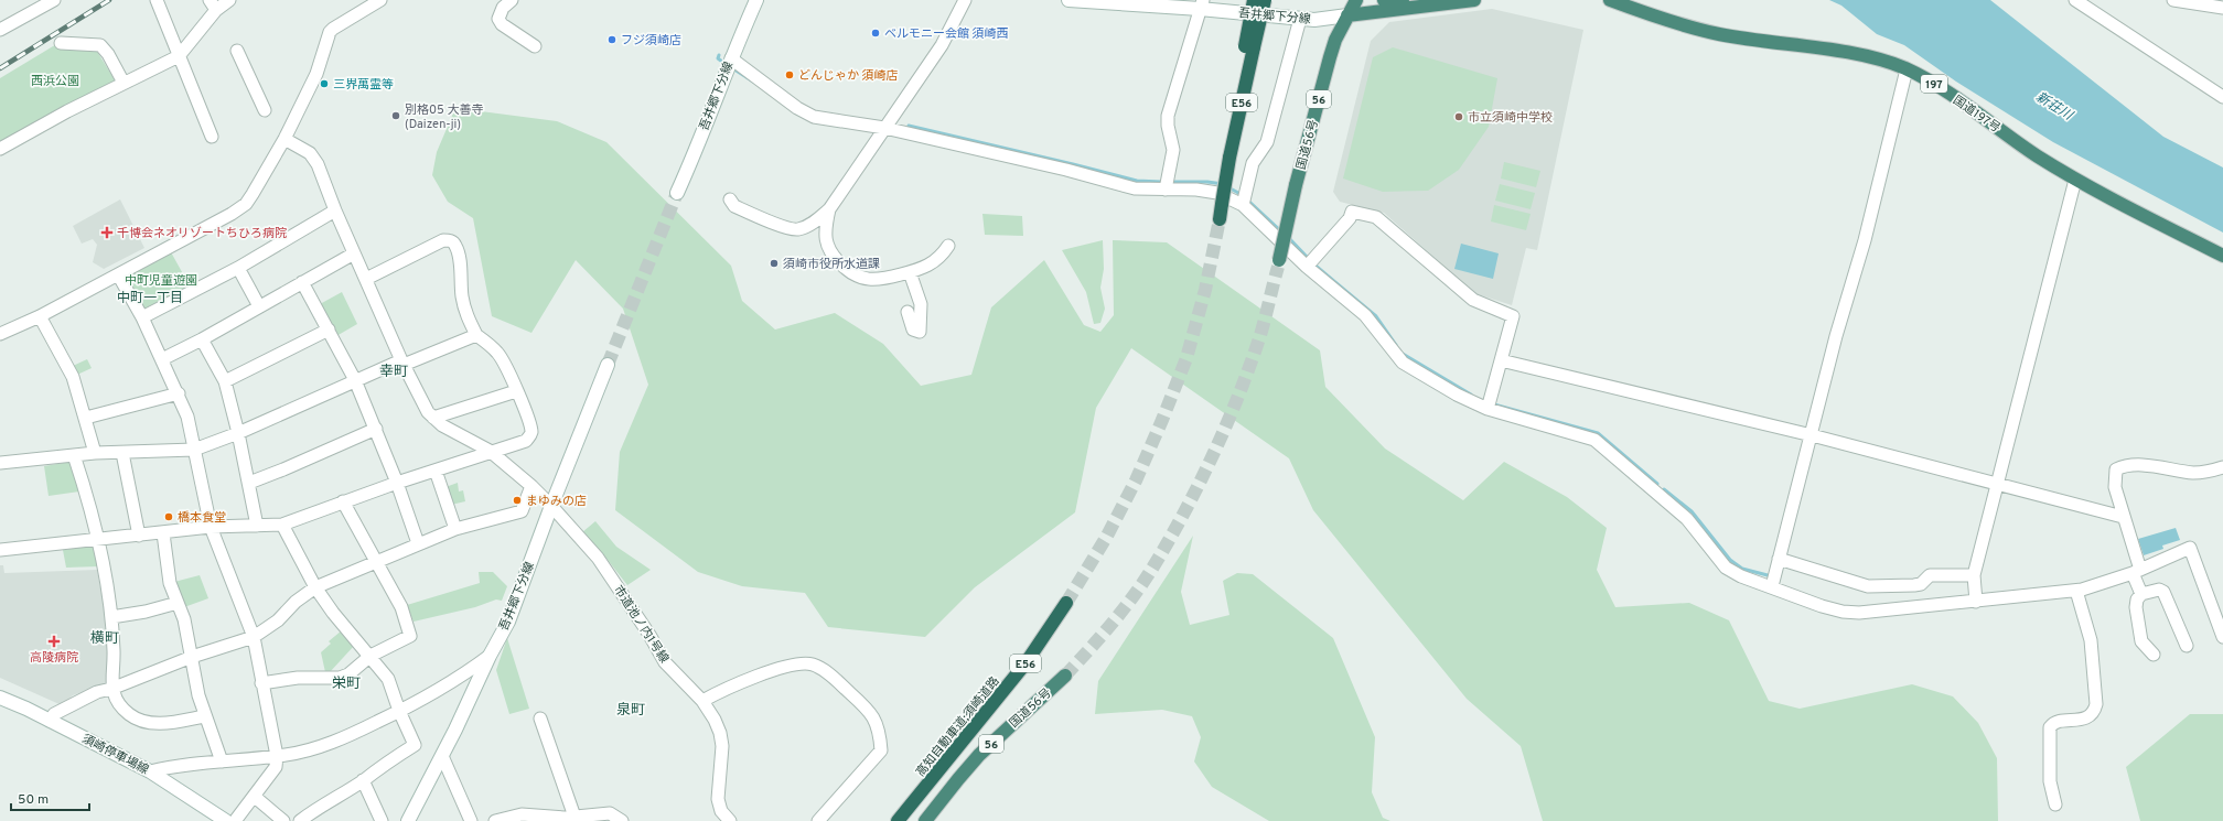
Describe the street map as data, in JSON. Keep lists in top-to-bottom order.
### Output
{
  "streets": {
    "highway": [
      "197",
      "56",
      "E56",
      "国道197号",
      "国道56号",
      "高知自動車道;須崎道路"
    ],
    "main road": ["吾井郷下分線", "須崎停車場線"],
    "street": ["市道池ノ内1号線"]
  },
  "crossings": [
    ["吾井郷下分線", "国道56号"],
    ["吾井郷下分線", "市道池ノ内1号線"]
  ],
  "districts": [
    "中町一丁目",
    "幸町",
    "横町",
    "栄町",
    "泉町"
  ],
  "water": ["新荘川"],
  "parks": ["西浜公園", "中町児童遊園"],
  "places": {
    "other": [
      "ベルモニー会館 須崎西",
      "フジ須崎店",
      "どんじゃか 須崎店",
      "三界萬霊等",
      "別格05 大善寺 (Daizen-ji)",
      "市立須崎中学校",
      "須崎市役所水道課",
      "まゆみの店",
      "橋本食堂"
    ],
    "health": ["千博会ネオリゾートちひろ病院", "高陵病院"]
  },
  "scale_bar": "50 m"
}
